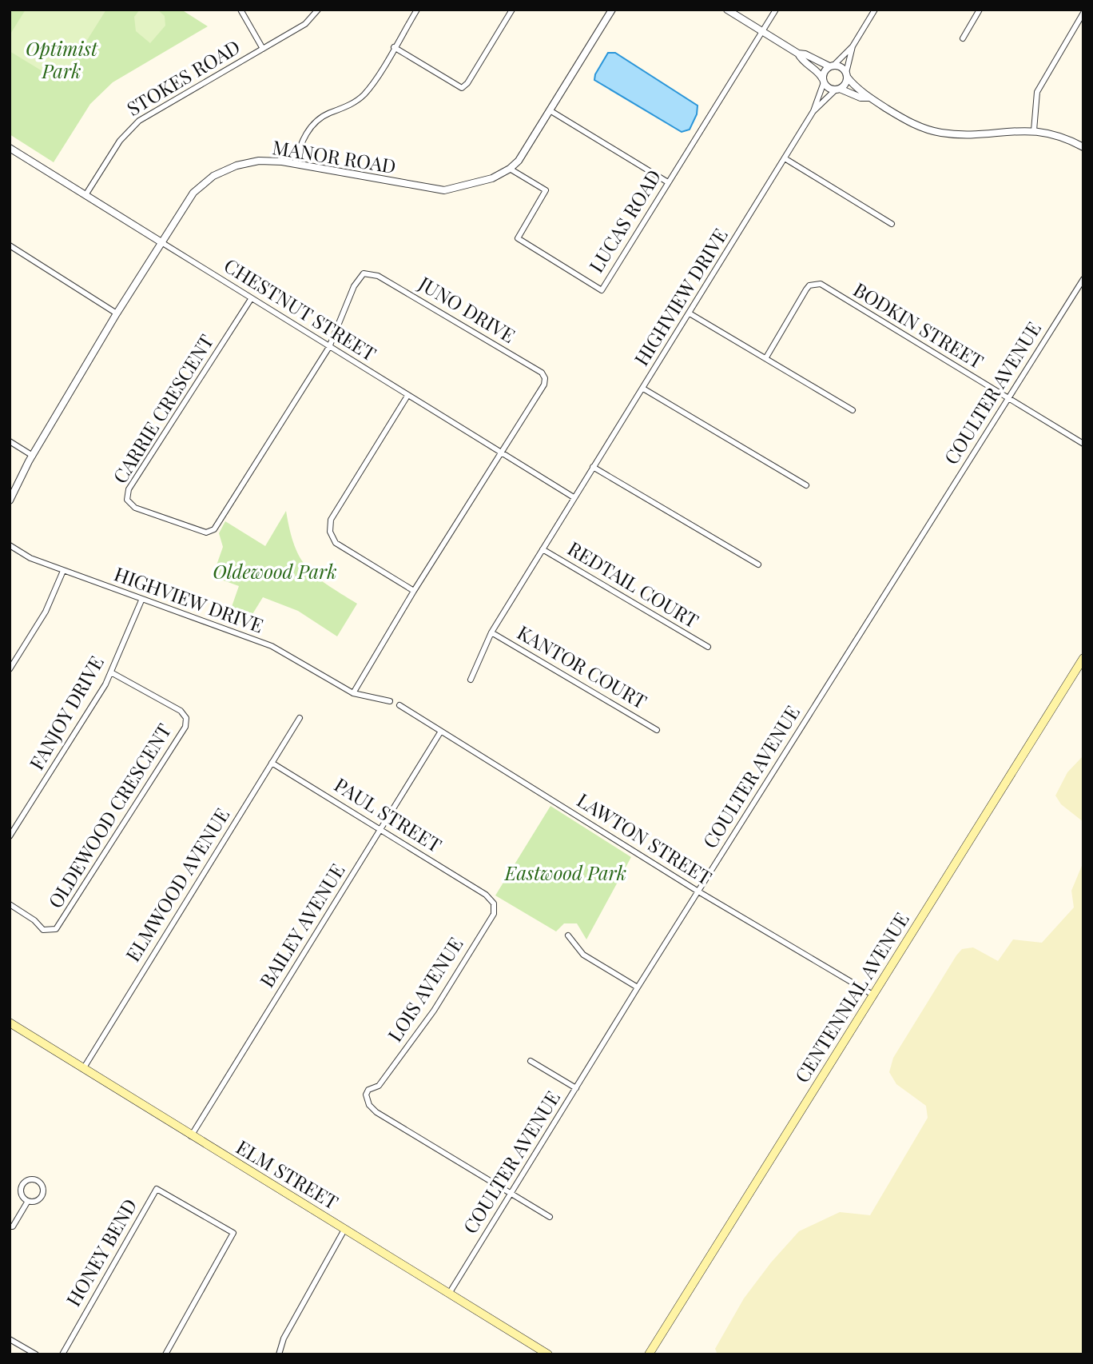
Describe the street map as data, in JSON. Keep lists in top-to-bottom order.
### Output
{
  "streets": {
    "main road": ["CENTENNIAL AVENUE", "ELM STREET"],
    "street": [
      "STOKES ROAD",
      "MANOR ROAD",
      "LUCAS ROAD",
      "HIGHVIEW DRIVE",
      "CHESTNUT STREET",
      "JUNO DRIVE",
      "BODKIN STREET",
      "COULTER AVENUE",
      "CARRIE CRESCENT",
      "REDTAIL COURT",
      "KANTOR COURT",
      "FANJOY DRIVE",
      "PAUL STREET",
      "OLDEWOOD CRESCENT",
      "LAWTON STREET",
      "ELMWOOD AVENUE",
      "BAILEY AVENUE",
      "LOIS AVENUE",
      "HONEY BEND"
    ]
  },
  "crossings": [
    ["STOKES ROAD", "CHESTNUT STREET"],
    ["MANOR ROAD", "LUCAS ROAD"],
    ["MANOR ROAD", "CHESTNUT STREET"],
    ["HIGHVIEW DRIVE", "CHESTNUT STREET"],
    ["HIGHVIEW DRIVE", "FANJOY DRIVE"],
    ["CHESTNUT STREET", "JUNO DRIVE"],
    ["CHESTNUT STREET", "CARRIE CRESCENT"],
    ["JUNO DRIVE", "CARRIE CRESCENT"],
    ["BODKIN STREET", "COULTER AVENUE"],
    ["COULTER AVENUE", "LAWTON STREET"],
    ["COULTER AVENUE", "LOIS AVENUE"],
    ["COULTER AVENUE", "ELM STREET"],
    ["FANJOY DRIVE", "OLDEWOOD CRESCENT"],
    ["PAUL STREET", "ELMWOOD AVENUE"],
    ["PAUL STREET", "BAILEY AVENUE"],
    ["PAUL STREET", "LOIS AVENUE"],
    ["LAWTON STREET", "BAILEY AVENUE"],
    ["LAWTON STREET", "CENTENNIAL AVENUE"],
    ["ELMWOOD AVENUE", "ELM STREET"],
    ["BAILEY AVENUE", "ELM STREET"]
  ],
  "parks": ["Optimist Park", "Oldewood Park", "Eastwood Park"]
}
